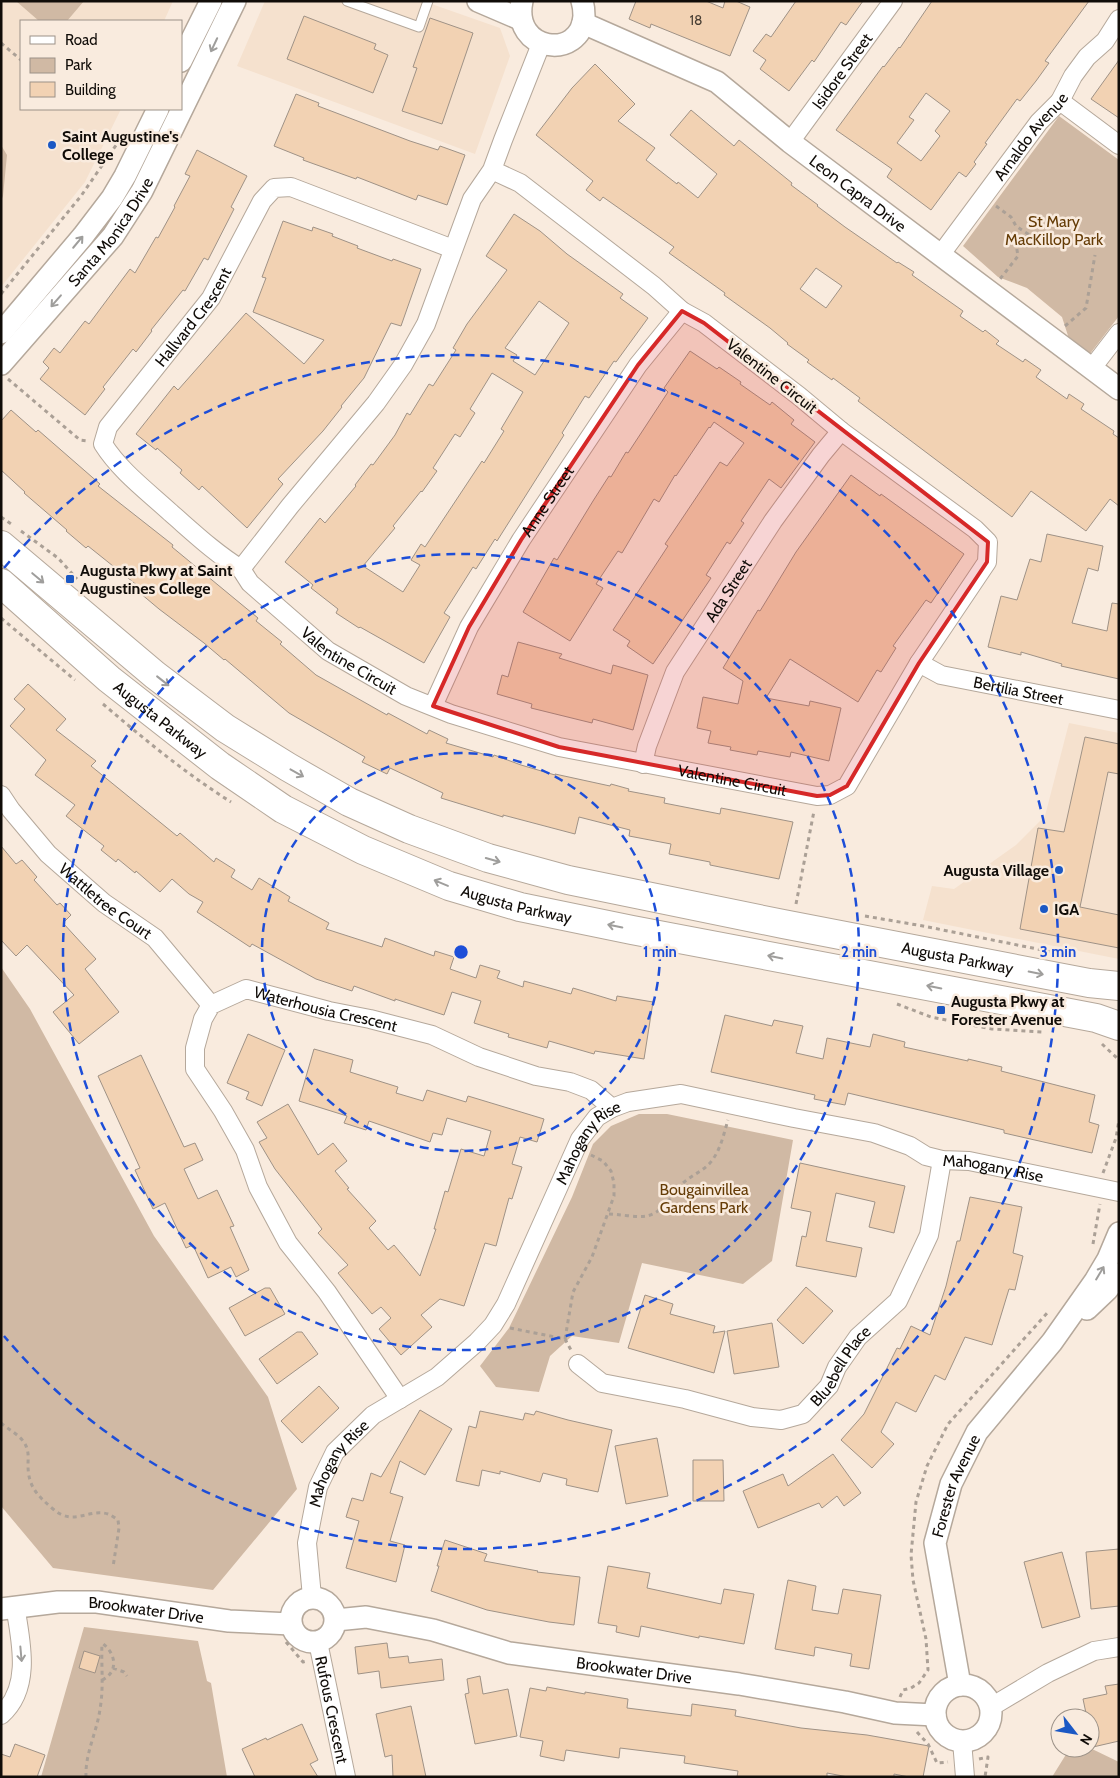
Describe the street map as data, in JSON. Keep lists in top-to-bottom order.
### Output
{
  "streets": {
    "main road": ["Augusta Parkway"],
    "street": [
      "Isidore Street",
      "Arnaldo Avenue",
      "Leon Capra Drive",
      "Santa Monica Drive",
      "Hallvard Crescent",
      "Valentine Circuit",
      "Anne Street",
      "Ada Street",
      "Bertilia Street",
      "Wattletree Court",
      "Waterhousia Crescent",
      "Mahogany Rise",
      "Bluebell Place",
      "Forester Avenue",
      "Brookwater Drive",
      "Rufous Crescent"
    ]
  },
  "crossings": [
    ["Isidore Street", "Leon Capra Drive"],
    ["Arnaldo Avenue", "Leon Capra Drive"],
    ["Valentine Circuit", "Anne Street"],
    ["Valentine Circuit", "Ada Street"],
    ["Valentine Circuit", "Bertilia Street"],
    ["Wattletree Court", "Waterhousia Crescent"],
    ["Waterhousia Crescent", "Mahogany Rise"],
    ["Mahogany Rise", "Bluebell Place"],
    ["Forester Avenue", "Brookwater Drive"]
  ],
  "parks": ["St Mary MacKillop Park", "Bougainvillea Gardens Park"],
  "places": {
    "other": ["Saint Augustine's College", "Augusta Village", "IGA"],
    "transit": ["Augusta Pkwy at Saint Augustines College", "Augusta Pkwy at Forester Avenue"]
  },
  "house_numbers": ["18"],
  "legend": ["Road", "Park", "Building"],
  "north": "bottom right",
  "rings": ["1 min", "2 min", "3 min"]
}
